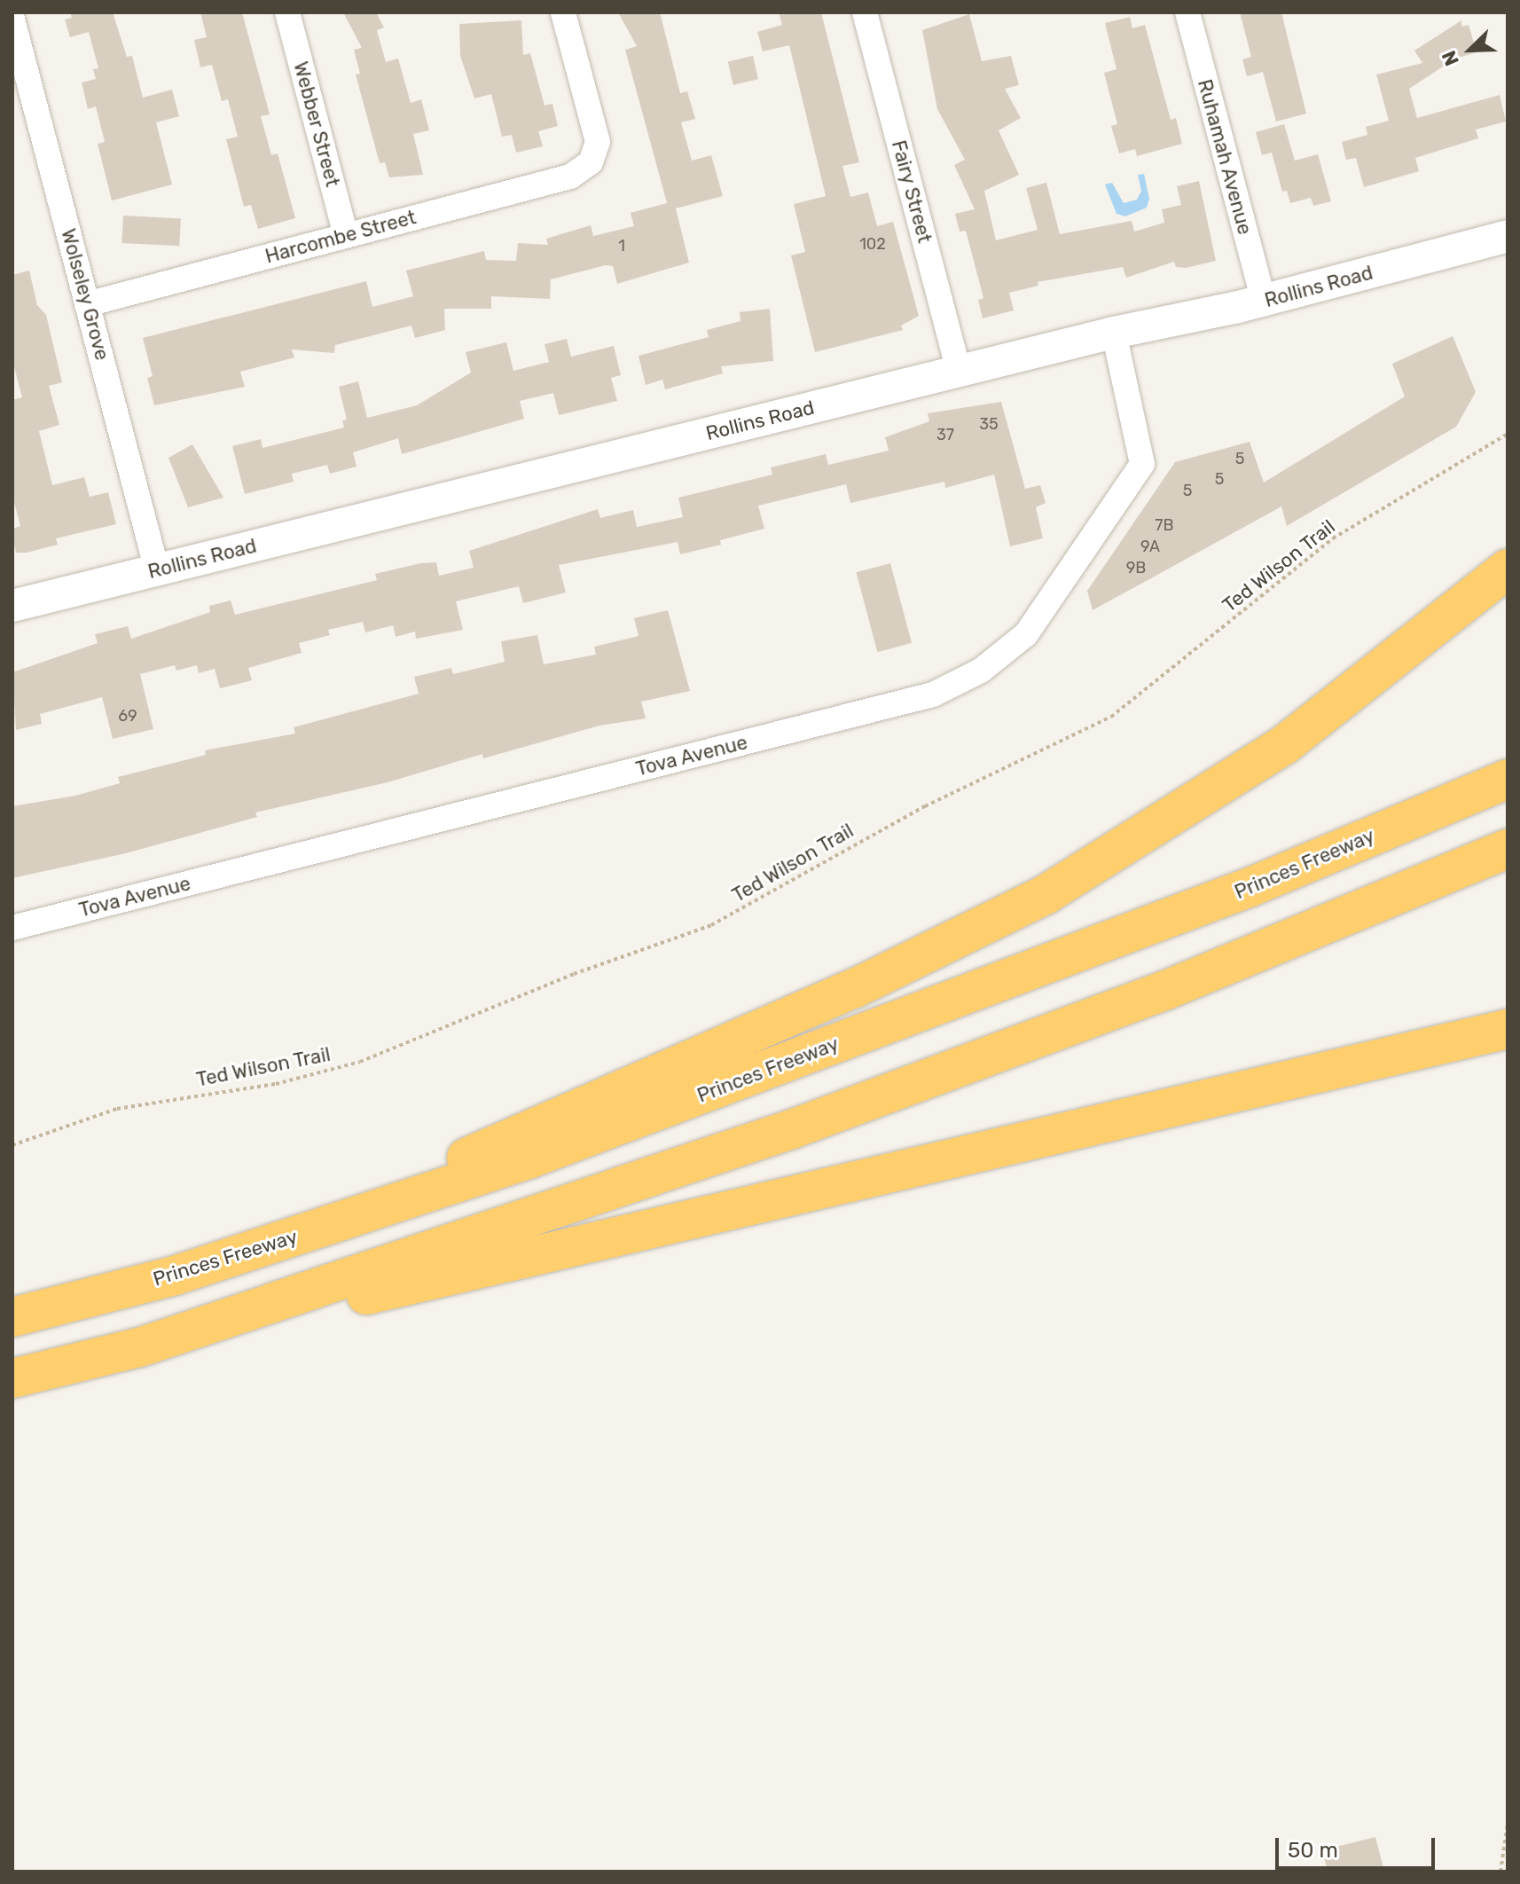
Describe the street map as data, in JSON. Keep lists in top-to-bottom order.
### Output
{
  "streets": {
    "highway": ["Princes Freeway"],
    "street": [
      "Webber Street",
      "Ruhamah Avenue",
      "Fairy Street",
      "Harcombe Street",
      "Rollins Road",
      "Wolseley Grove",
      "Tova Avenue"
    ],
    "path": ["Ted Wilson Trail"]
  },
  "crossings": [
    ["Webber Street", "Harcombe Street"],
    ["Ruhamah Avenue", "Rollins Road"],
    ["Fairy Street", "Rollins Road"],
    ["Harcombe Street", "Wolseley Grove"],
    ["Rollins Road", "Wolseley Grove"],
    ["Rollins Road", "Tova Avenue"]
  ],
  "house_numbers": [
    "102",
    "1",
    "35",
    "37",
    "5",
    "5",
    "5",
    "7B",
    "9A",
    "9B",
    "69"
  ],
  "scale_bar": "50 m",
  "north": "bottom left"
}
